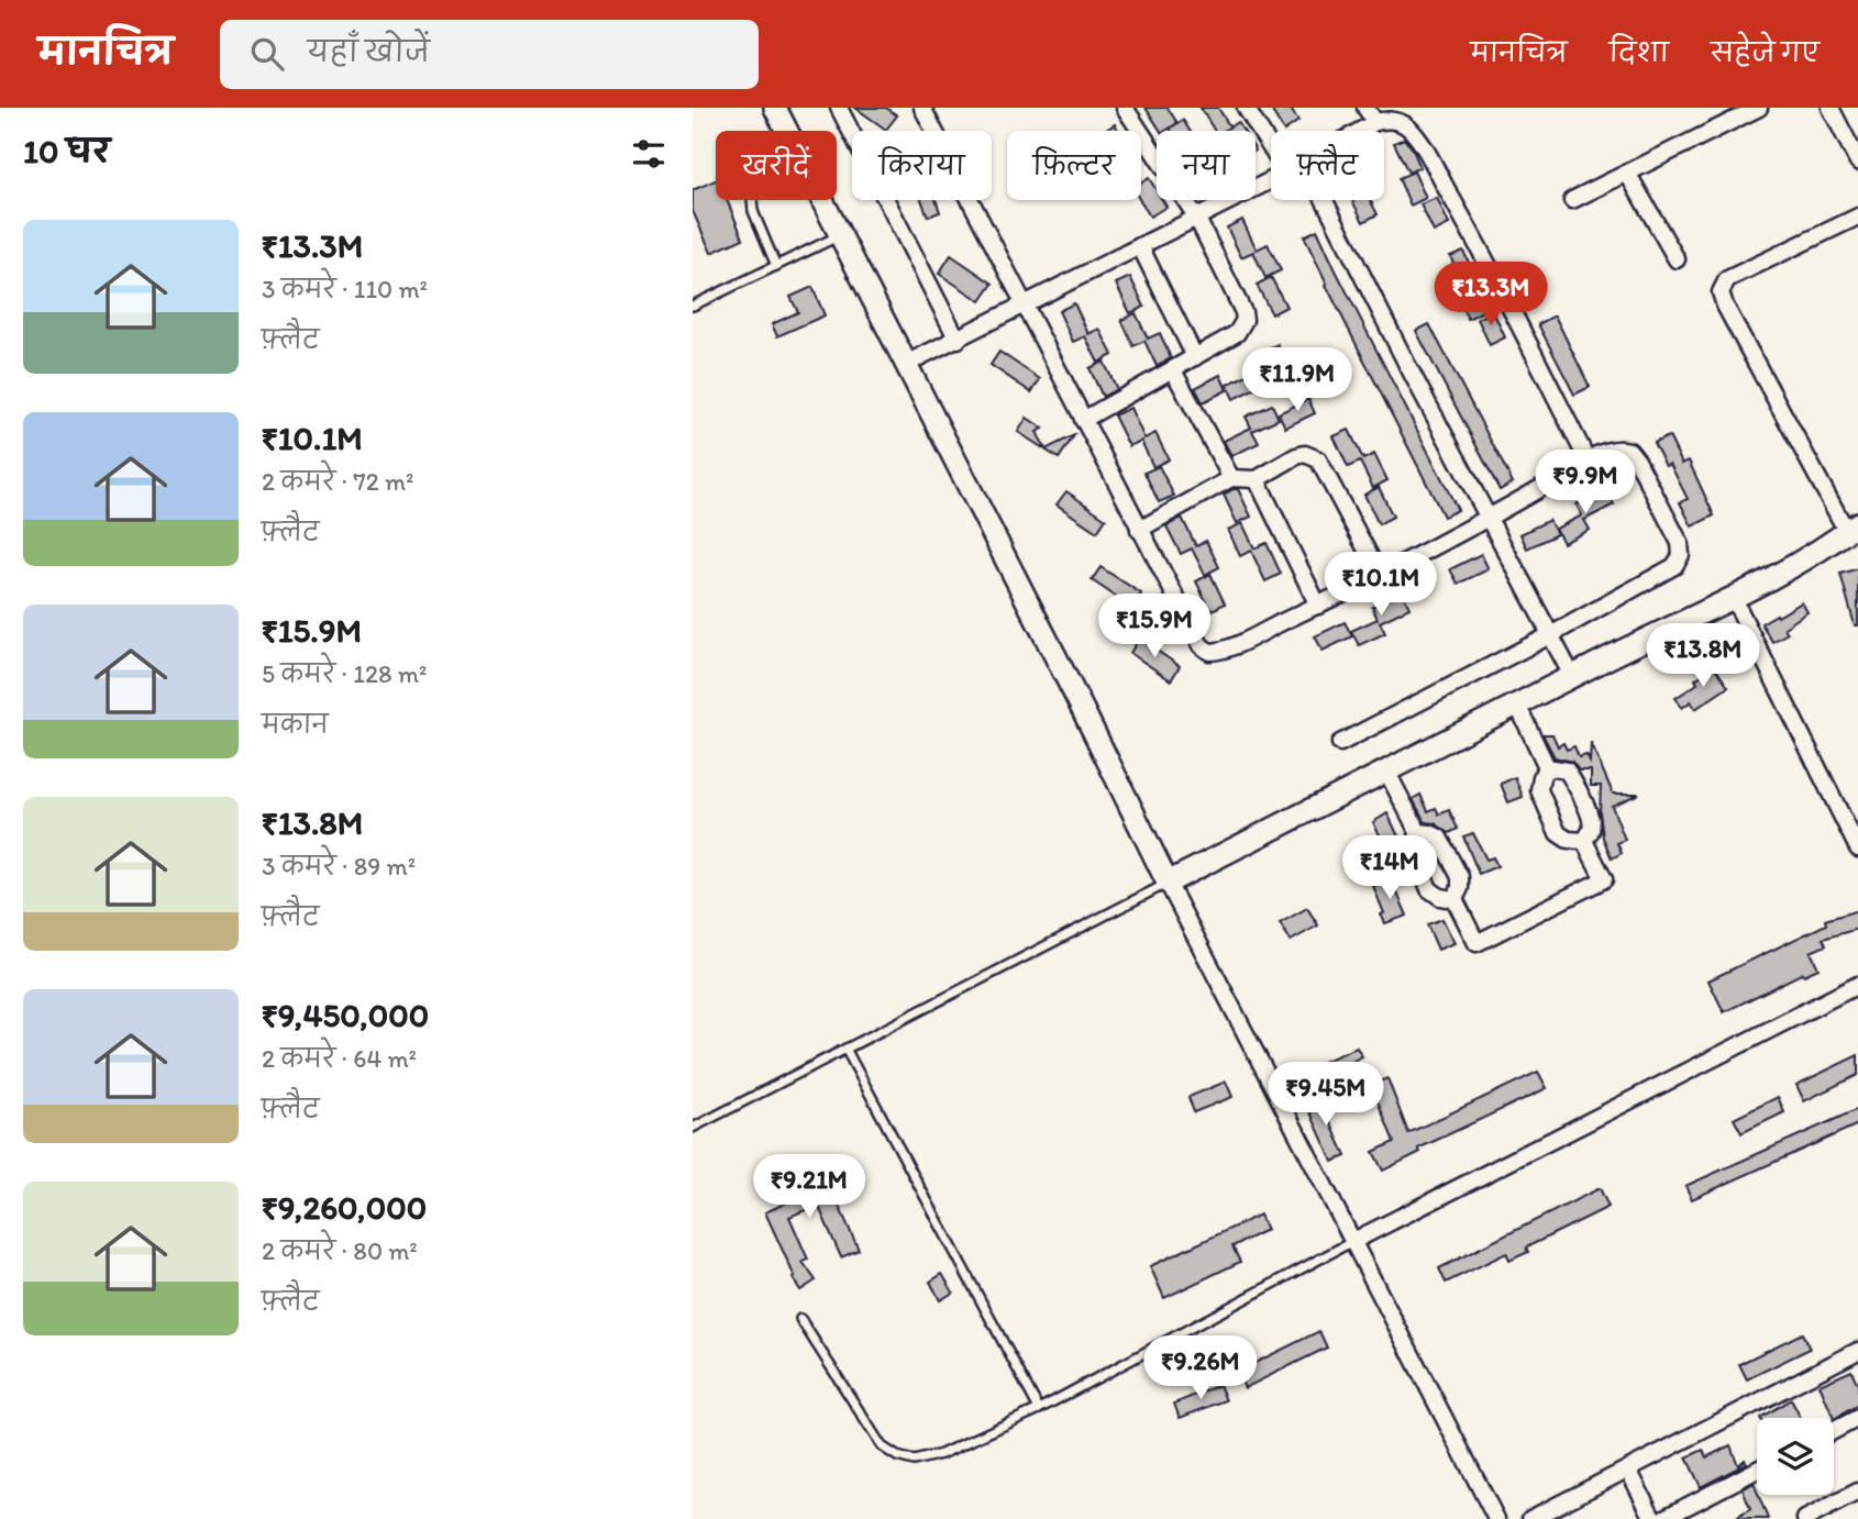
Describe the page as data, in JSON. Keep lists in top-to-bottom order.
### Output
{
  "page": {
    "header": "मानचित्र",
    "search": "यहाँ खोजें",
    "nav": ["मानचित्र", "दिशा", "सहेजे गए"],
    "heading": "10 घर",
    "chip": [
      "खरीदें",
      "किराया",
      "फ़िल्टर",
      "नया",
      "फ़्लैट"
    ],
    "list": [
      {
        "name": "₹13.3M",
        "note": "3 कमरे · 110 m² · फ़्लैट"
      },
      {
        "name": "₹10.1M",
        "note": "2 कमरे · 72 m² · फ़्लैट"
      },
      {
        "name": "₹15.9M",
        "note": "5 कमरे · 128 m² · मकान"
      },
      {
        "name": "₹13.8M",
        "note": "3 कमरे · 89 m² · फ़्लैट"
      },
      {
        "name": "₹9,450,000",
        "note": "2 कमरे · 64 m² · फ़्लैट"
      },
      {
        "name": "₹9,260,000",
        "note": "2 कमरे · 80 m² · फ़्लैट"
      }
    ],
    "price": [
      "₹13.3M",
      "₹11.9M",
      "₹9.9M",
      "₹10.1M",
      "₹15.9M",
      "₹13.8M",
      "₹14M",
      "₹9.45M",
      "₹9.21M",
      "₹9.26M"
    ]
  }
}
